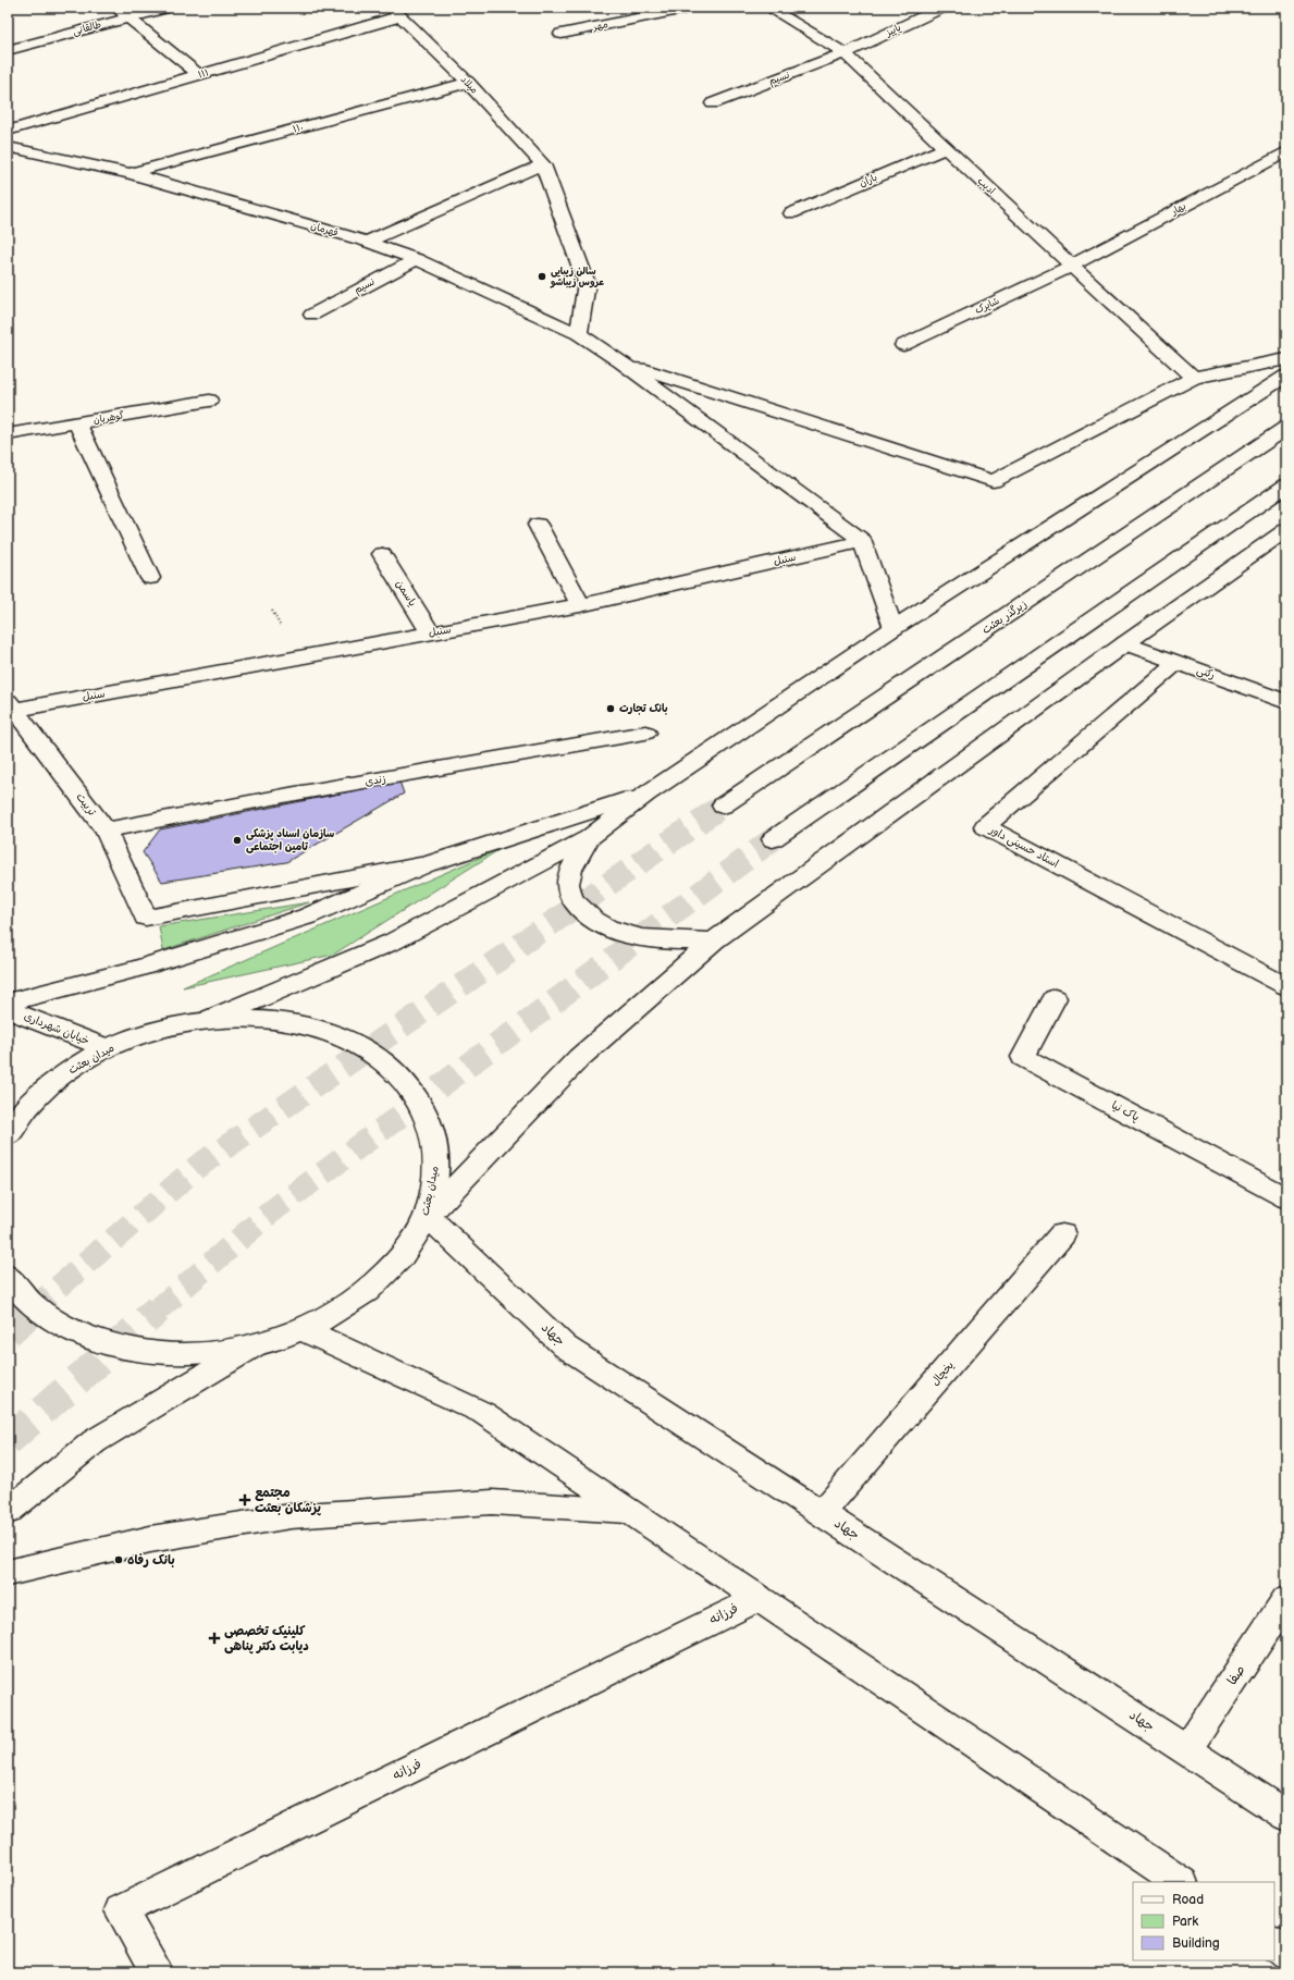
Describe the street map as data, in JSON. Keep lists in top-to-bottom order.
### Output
{
  "streets": {
    "main road": [
      "مهر",
      "طالقانی",
      "پاییز",
      "۱۱۱",
      "نسیم",
      "میلاد",
      "۱۱۰",
      "باران",
      "ادیب",
      "بهار",
      "قهرمان",
      "شاپرک",
      "گوهریان",
      "سنبل",
      "یاسمن",
      "زیرگذر بعثت",
      "رکنی",
      "زندی",
      "تربیت",
      "استاد حسینی داور",
      "خیابان شهرداری",
      "میدان بعثت",
      "پاک نیا",
      "جهاد",
      "یخچال",
      "فرزانه",
      "صفا"
    ]
  },
  "crossings": [
    ["پاییز", "نسیم"],
    ["پاییز", "ادیب"],
    ["۱۱۱", "میلاد"],
    ["نسیم", "ادیب"],
    ["نسیم", "قهرمان"],
    ["میلاد", "۱۱۰"],
    ["میلاد", "قهرمان"],
    ["۱۱۰", "قهرمان"],
    ["باران", "ادیب"],
    ["ادیب", "بهار"],
    ["ادیب", "شاپرک"],
    ["بهار", "شاپرک"],
    ["سنبل", "یاسمن"],
    ["سنبل", "تربیت"],
    ["رکنی", "استاد حسینی داور"],
    ["زندی", "تربیت"],
    ["خیابان شهرداری", "میدان بعثت"],
    ["میدان بعثت", "جهاد"],
    ["جهاد", "یخچال"],
    ["جهاد", "صفا"]
  ],
  "places": {
    "other": [
      "سالن زیبایی عروس زیباشو",
      "بانک تجارت",
      "سازمان اسناد پزشکی تامین اجتماعی",
      "بانک رفاه"
    ],
    "health": ["مجتمع پزشکان بعثت", "کلینیک تخصصی دیابت دکتر پناهی"]
  },
  "legend": ["Road", "Park", "Building"]
}
